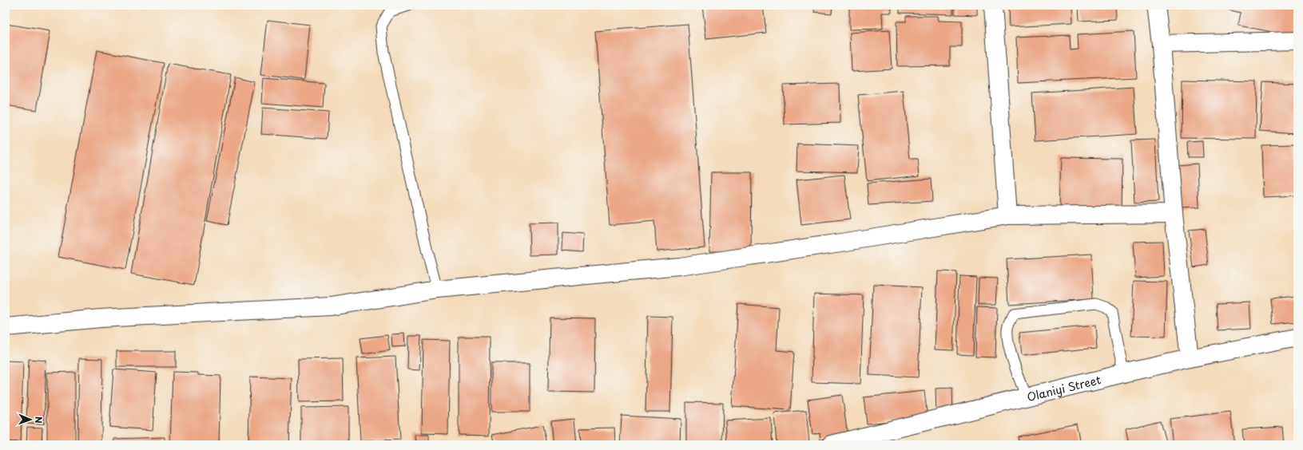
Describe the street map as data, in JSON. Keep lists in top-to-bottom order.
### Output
{
  "streets": {
    "street": ["Olaniyi Street"]
  },
  "north": "right"
}
